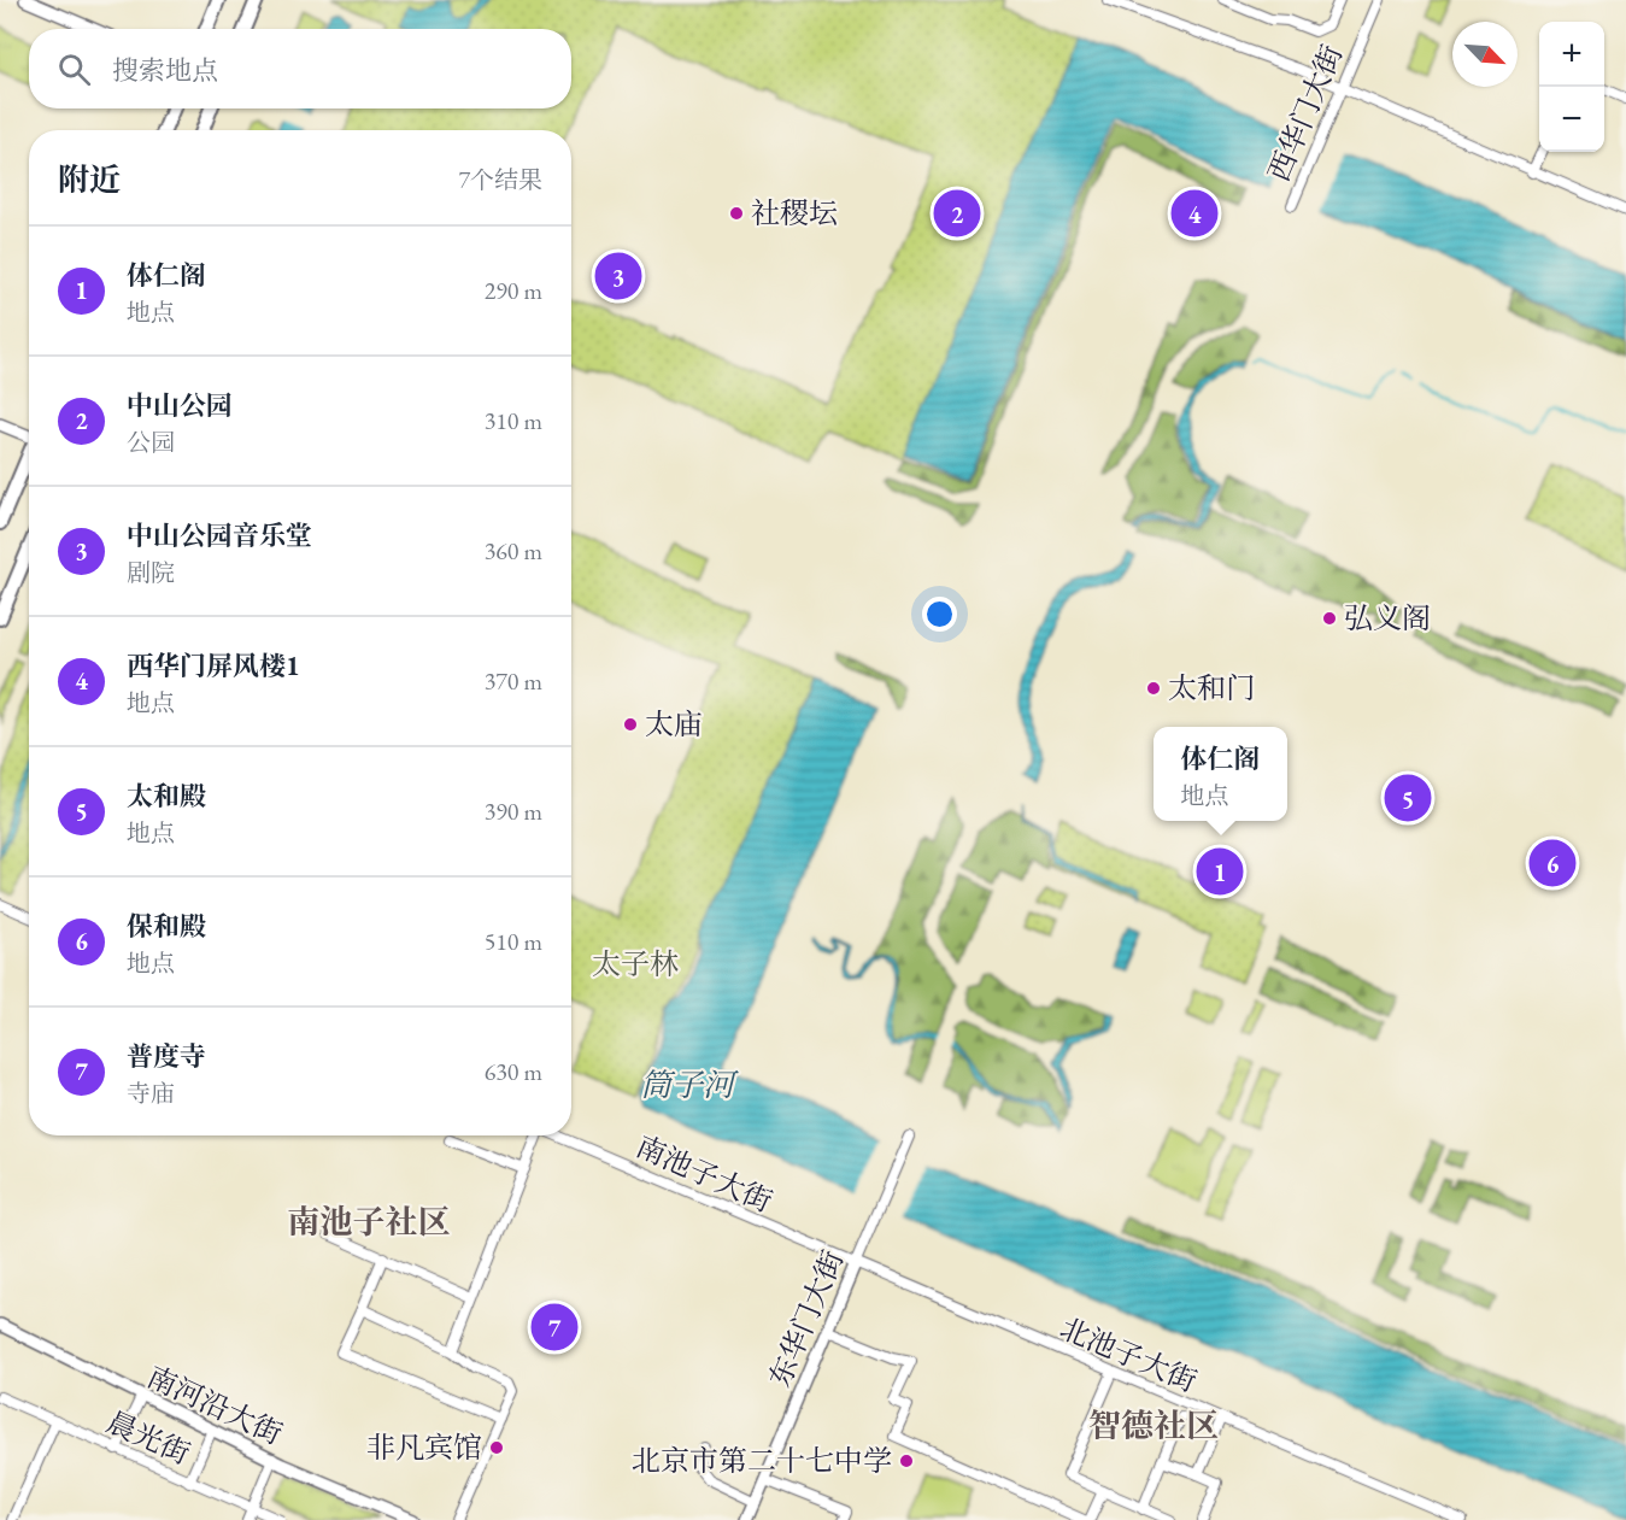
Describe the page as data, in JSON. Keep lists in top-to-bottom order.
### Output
{
  "streets": {
    "main road": ["东华门大街", "南河沿大街"],
    "street": [
      "西华门大街",
      "南池子大街",
      "北池子大街",
      "晨光街"
    ]
  },
  "crossings": [
    ["南池子大街", "东华门大街"],
    ["南池子大街", "北池子大街"],
    ["东华门大街", "北池子大街"]
  ],
  "districts": ["南池子社区", "智德社区"],
  "water": ["筒子河"],
  "parks": ["太子林"],
  "places": [
    "社稷坛",
    "弘义阁",
    "太和门",
    "太庙",
    "非凡宾馆",
    "北京市第二十七中学"
  ],
  "north": "bottom right",
  "page": {
    "map_buttons": ["+", "−"],
    "search": "搜索地点",
    "heading": ["附近", "7个结果"],
    "pins": [
      "2",
      "4",
      "3",
      "5",
      "6",
      "1",
      "7"
    ],
    "list": [
      {
        "mark": "1",
        "name": "体仁阁",
        "note": "地点",
        "value": "290 m"
      },
      {
        "mark": "2",
        "name": "中山公园",
        "note": "公园",
        "value": "310 m"
      },
      {
        "mark": "3",
        "name": "中山公园音乐堂",
        "note": "剧院",
        "value": "360 m"
      },
      {
        "mark": "4",
        "name": "西华门屏风楼1",
        "note": "地点",
        "value": "370 m"
      },
      {
        "mark": "5",
        "name": "太和殿",
        "note": "地点",
        "value": "390 m"
      },
      {
        "mark": "6",
        "name": "保和殿",
        "note": "地点",
        "value": "510 m"
      },
      {
        "mark": "7",
        "name": "普度寺",
        "note": "寺庙",
        "value": "630 m"
      }
    ],
    "popup": ["体仁阁", "地点"]
  }
}
